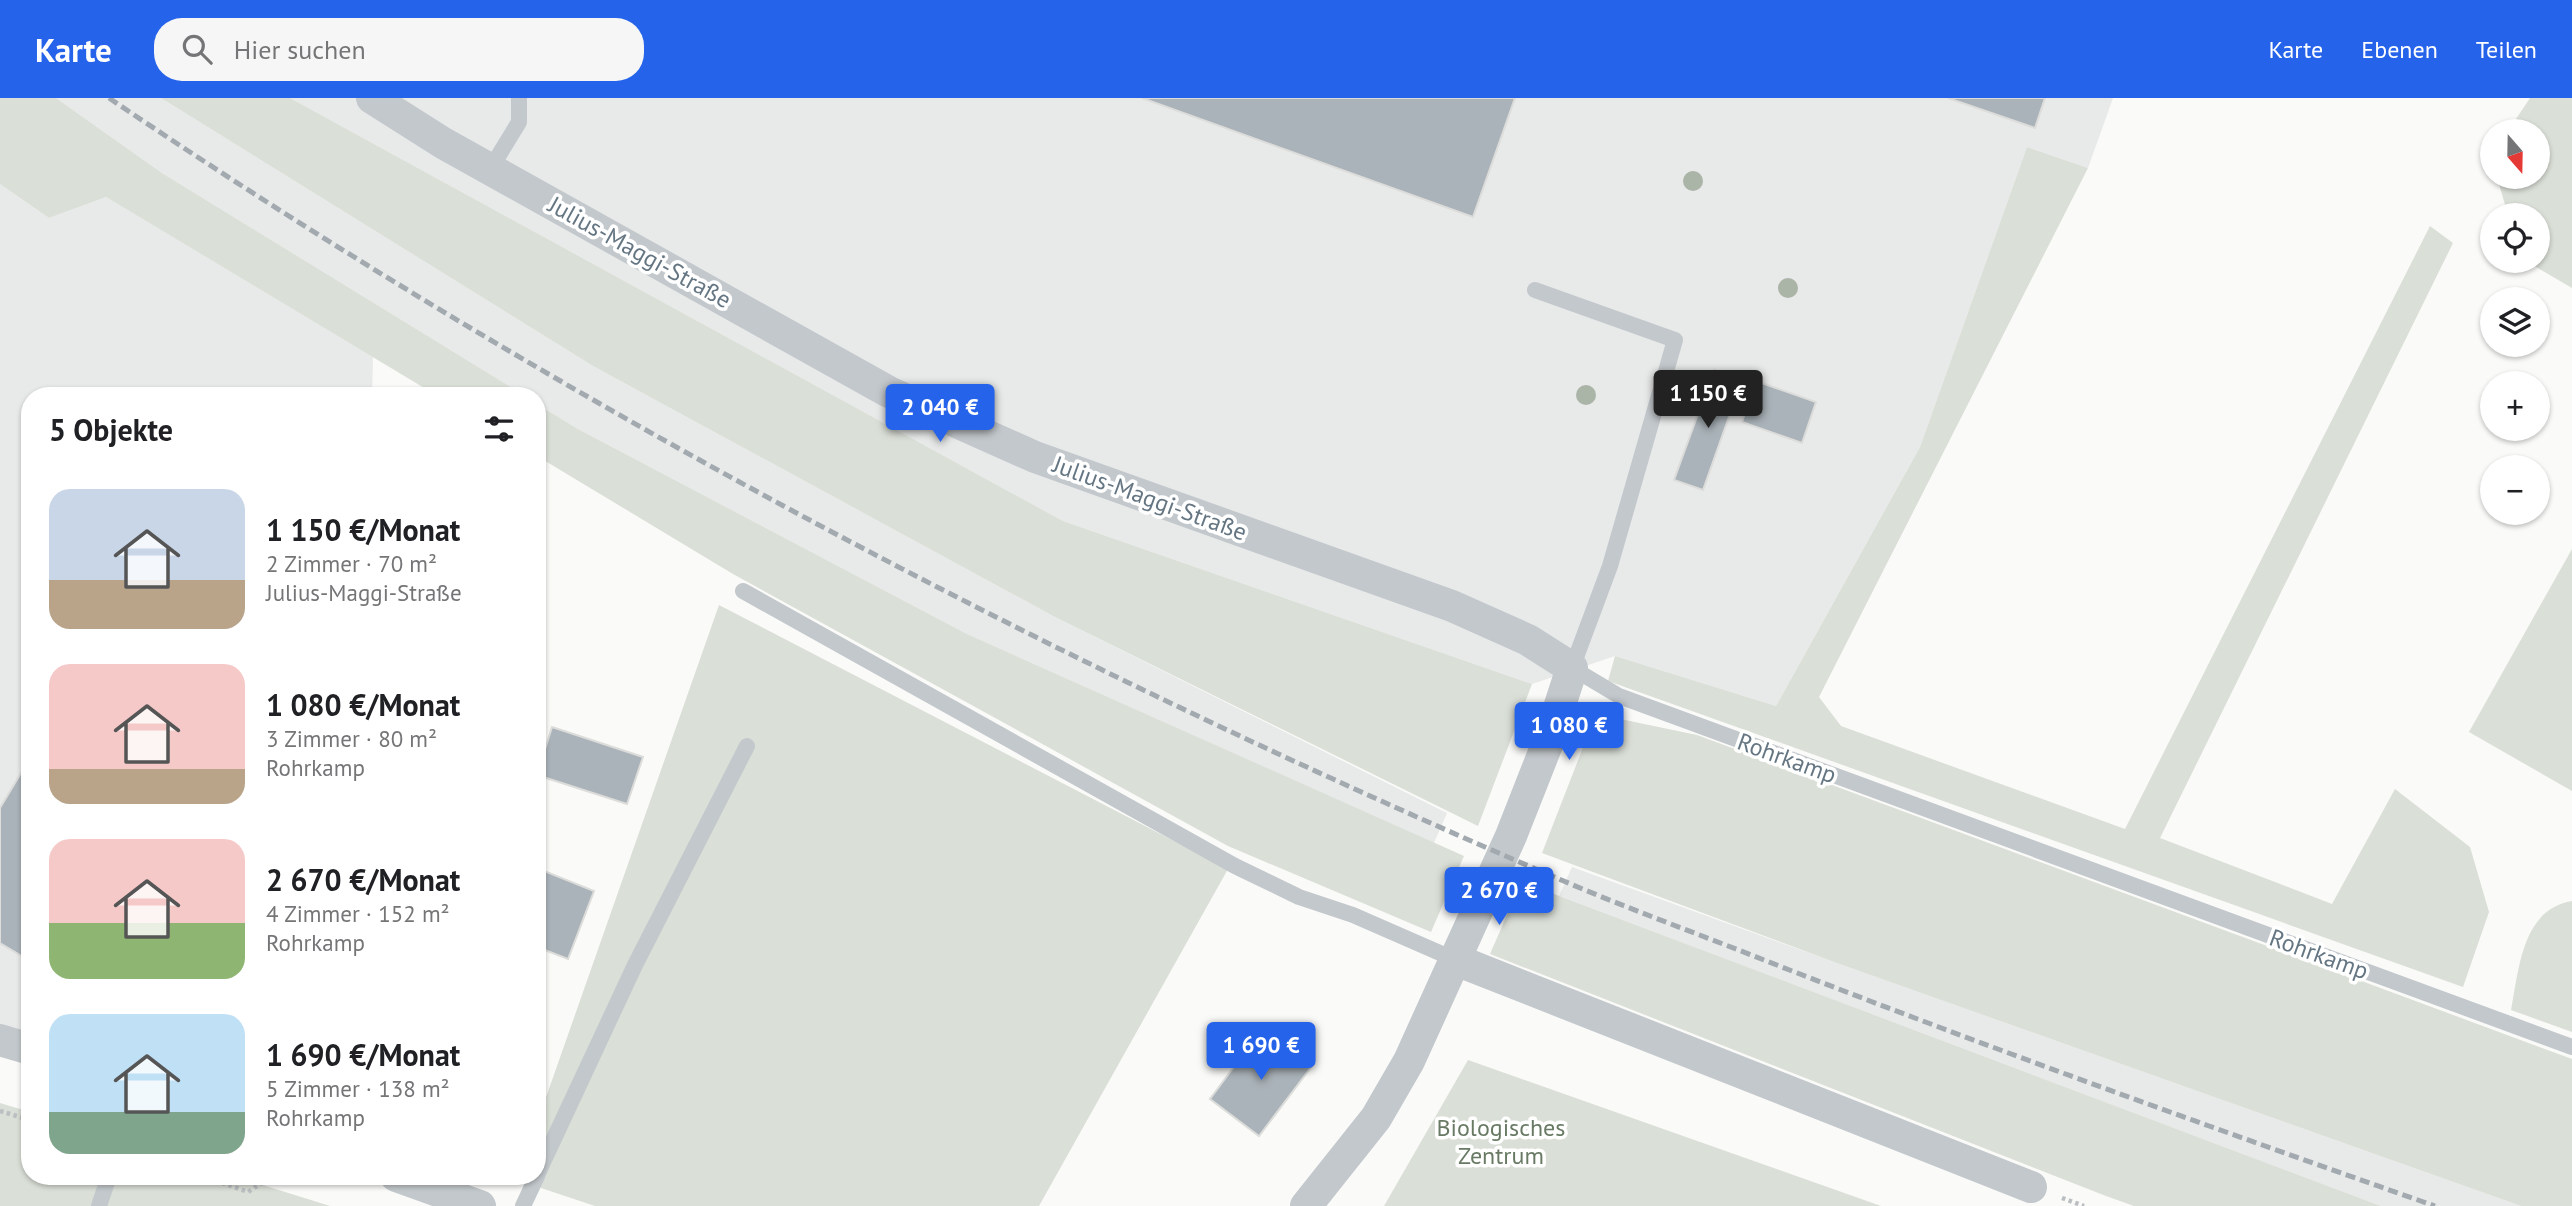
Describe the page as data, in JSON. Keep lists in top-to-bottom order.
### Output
{
  "streets": {
    "street": ["Julius-Maggi-Straße"],
    "lane": ["Rohrkamp"]
  },
  "crossings": [
    ["Julius-Maggi-Straße", "Rohrkamp"]
  ],
  "parks": ["Biologisches Zentrum"],
  "north": "bottom",
  "page": {
    "header": "Karte",
    "search": "Hier suchen",
    "nav": ["Karte", "Ebenen", "Teilen"],
    "map_buttons": ["+", "−"],
    "price": [
      "1 150 €",
      "2 040 €",
      "1 080 €",
      "2 670 €",
      "1 690 €"
    ],
    "heading": "5 Objekte",
    "list": [
      {
        "name": "1 150 €/Monat",
        "note": "2 Zimmer · 70 m² · Julius-Maggi-Straße"
      },
      {
        "name": "1 080 €/Monat",
        "note": "3 Zimmer · 80 m² · Rohrkamp"
      },
      {
        "name": "2 670 €/Monat",
        "note": "4 Zimmer · 152 m² · Rohrkamp"
      },
      {
        "name": "1 690 €/Monat",
        "note": "5 Zimmer · 138 m² · Rohrkamp"
      }
    ]
  }
}
